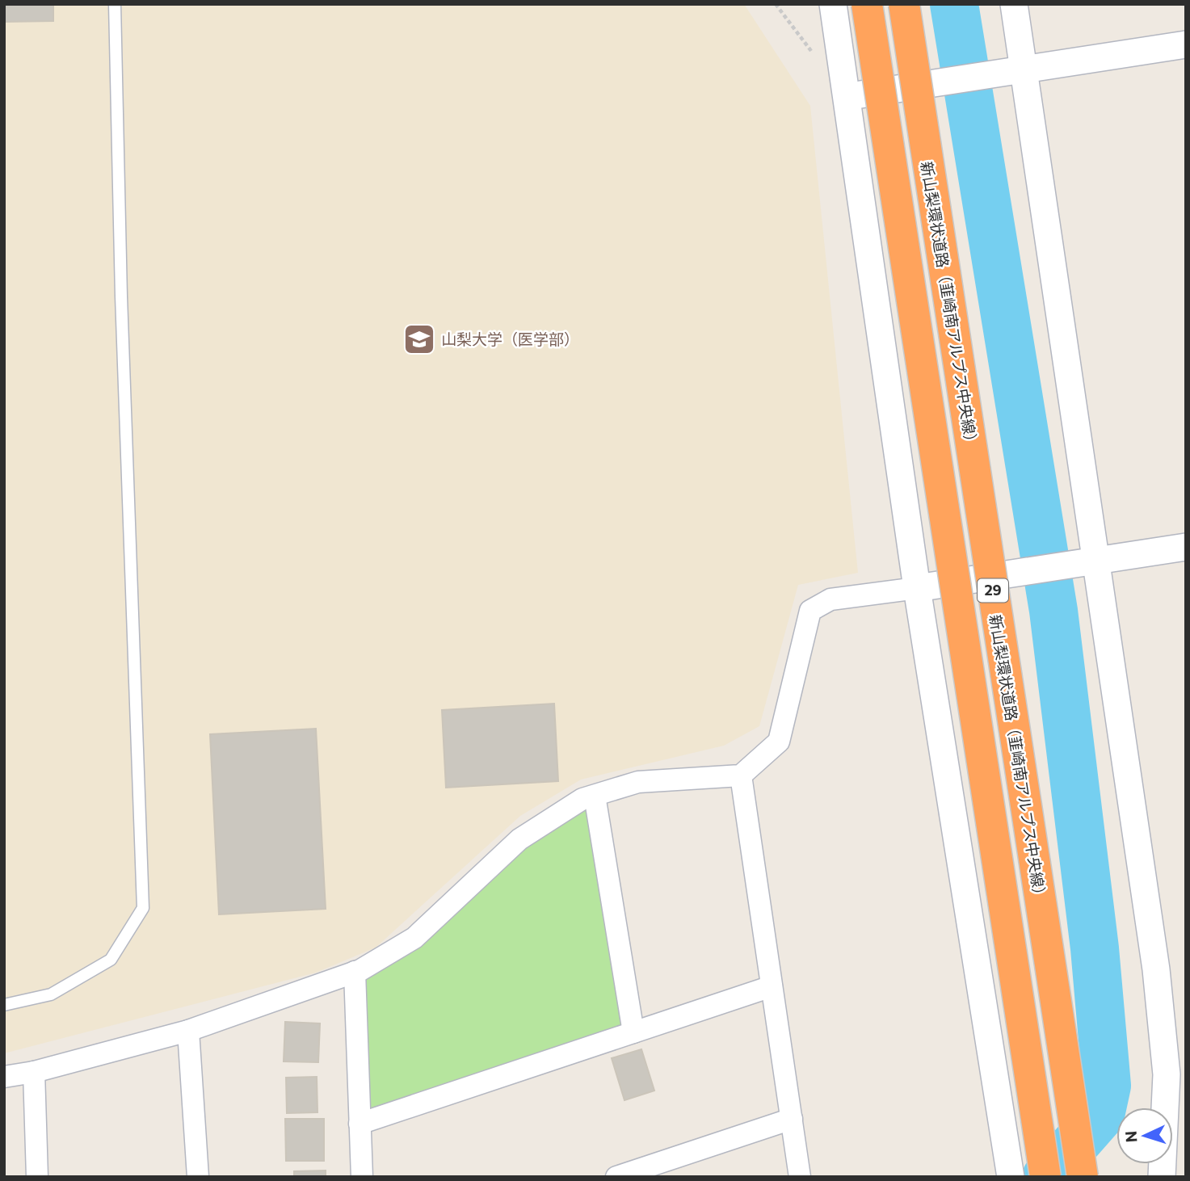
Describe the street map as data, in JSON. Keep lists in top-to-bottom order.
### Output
{
  "streets": {
    "highway": ["新山梨環状道路（韮崎南アルプス中央線）", "29"]
  },
  "places": {
    "school or university": ["山梨大学（医学部）"]
  },
  "north": "left"
}
